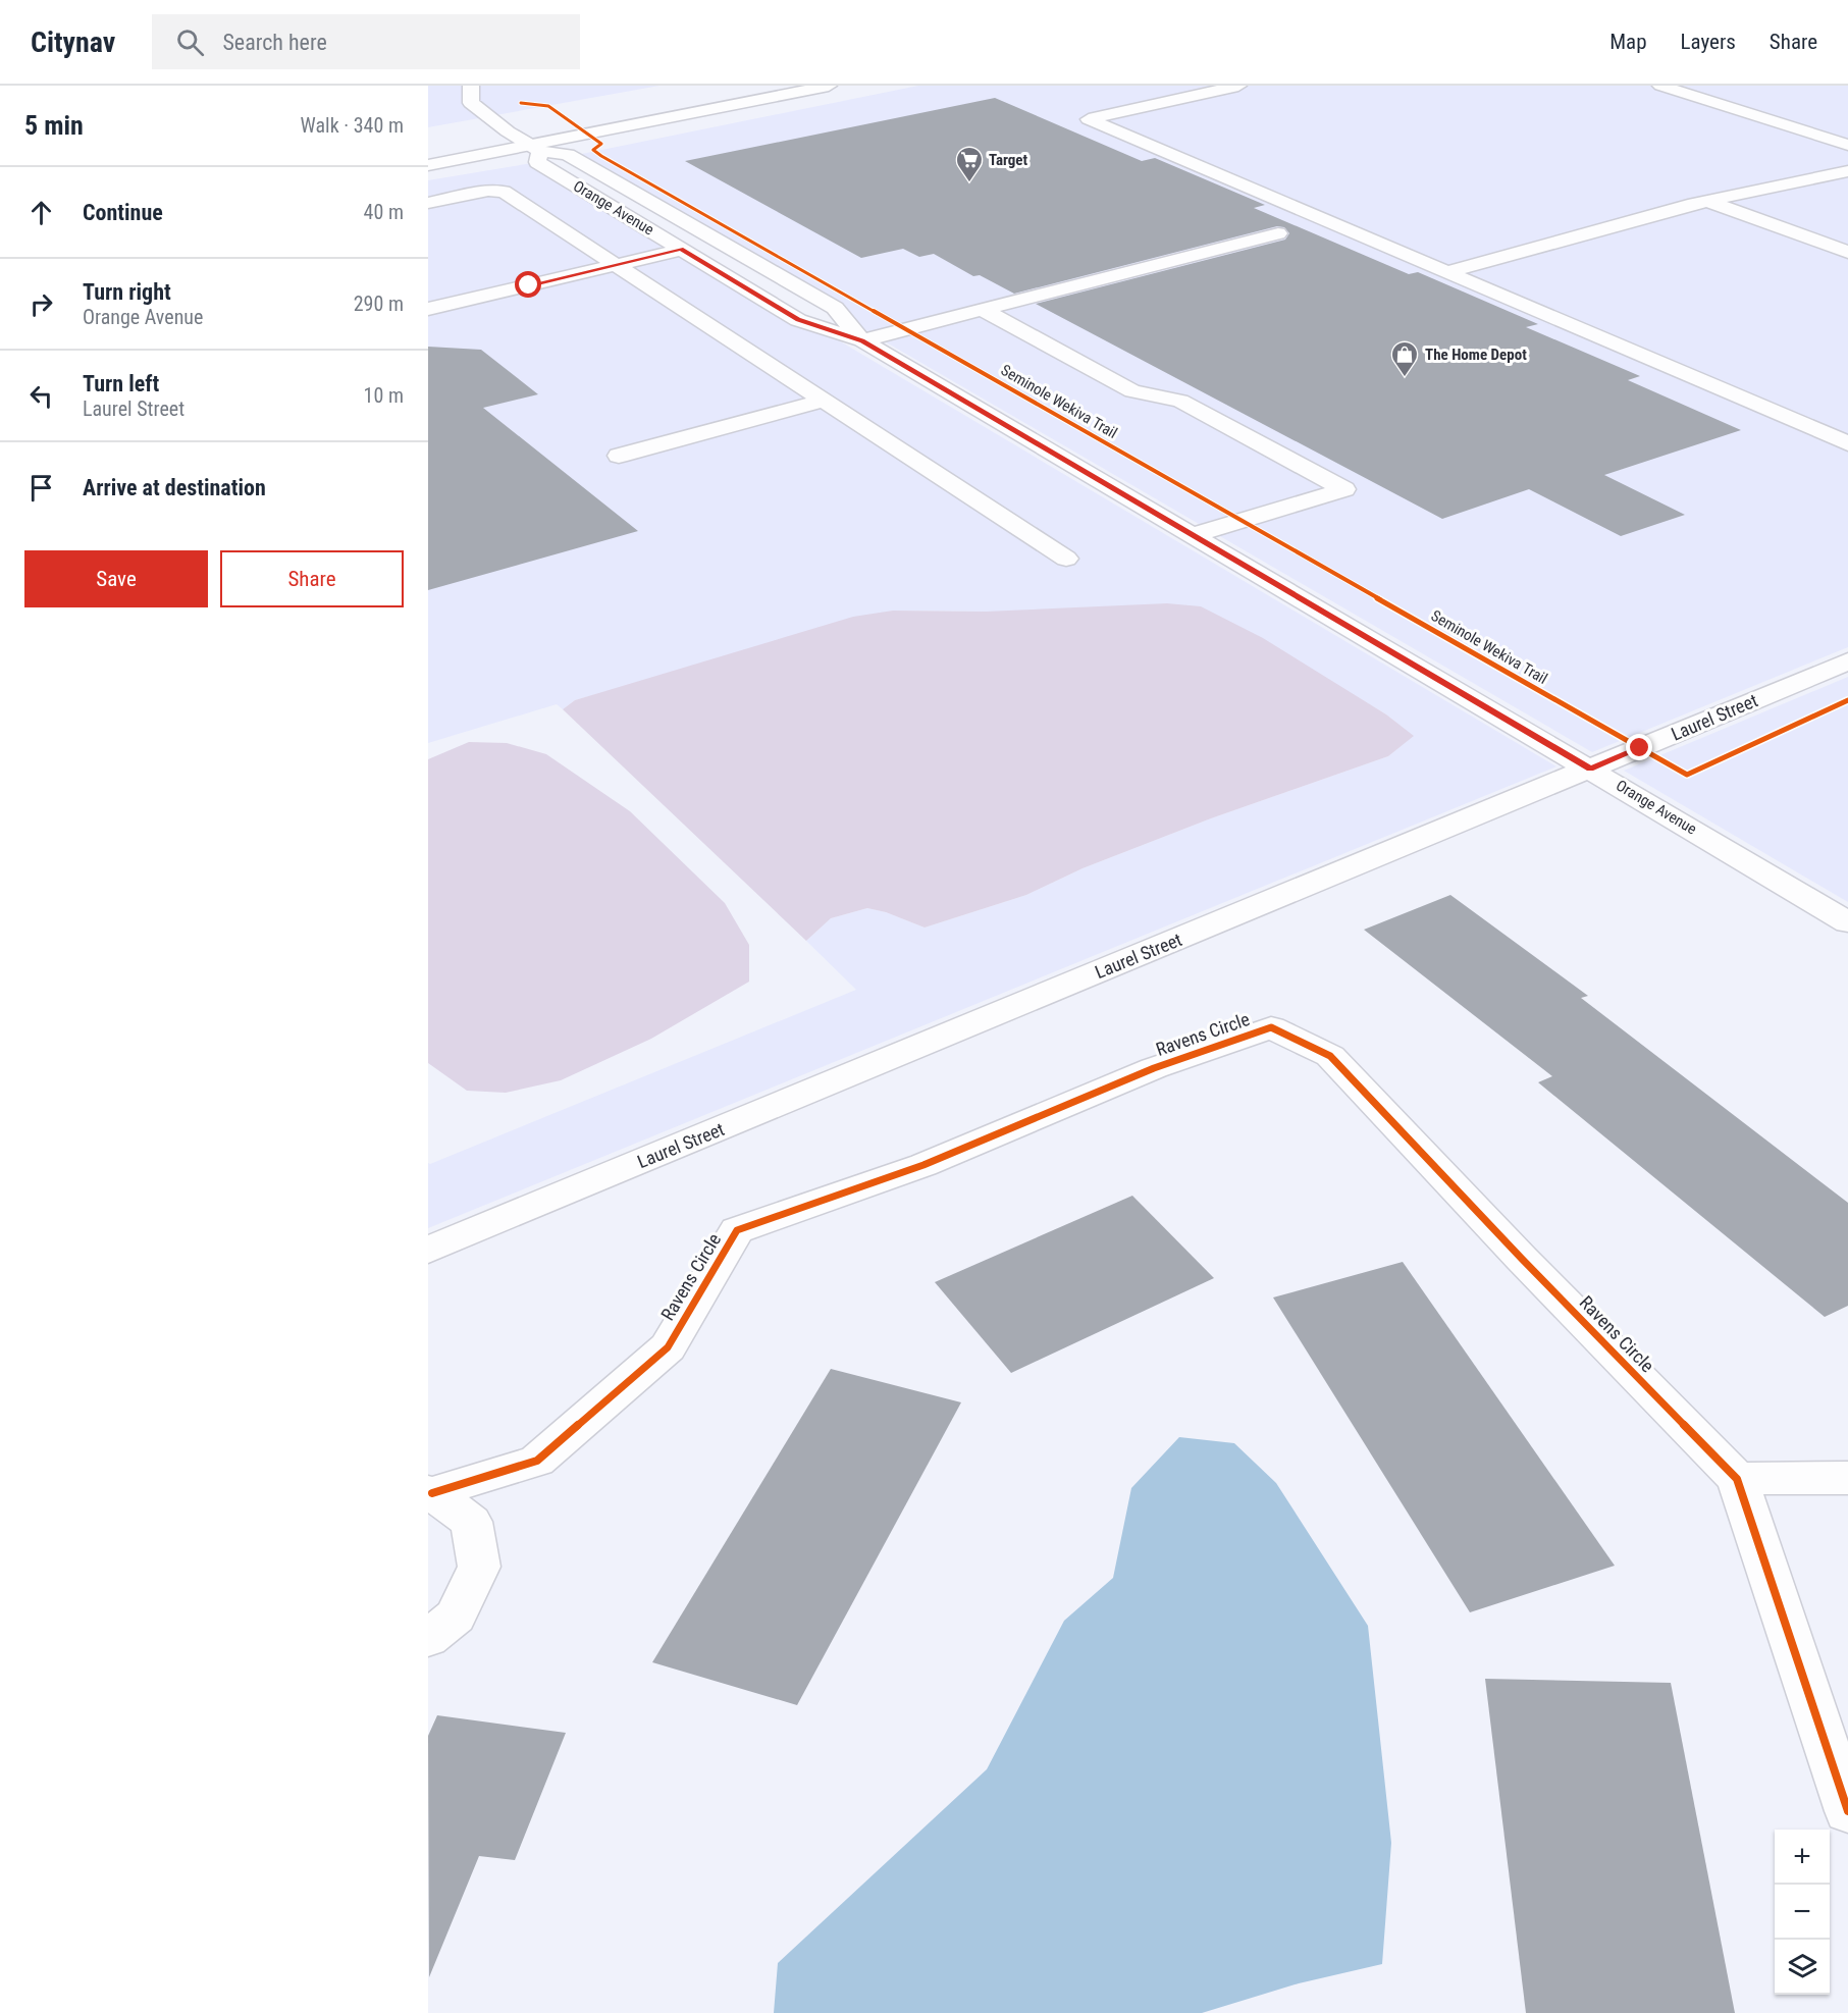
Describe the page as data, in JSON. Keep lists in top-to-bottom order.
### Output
{
  "streets": {
    "street": ["Orange Avenue", "Laurel Street", "Ravens Circle"],
    "cycle path": ["Seminole Wekiva Trail"]
  },
  "crossings": [
    ["Orange Avenue", "Laurel Street"]
  ],
  "places": {
    "supermarket": ["Target"],
    "shop": ["The Home Depot"]
  },
  "page": {
    "header": "Citynav",
    "search": "Search here",
    "nav": ["Map", "Layers", "Share"],
    "heading": ["5 min", "Walk · 340 m"],
    "list": [
      ["Continue", "40 m"],
      ["Turn right", "Orange Avenue", "290 m"],
      ["Turn left", "Laurel Street", "10 m"],
      "Arrive at destination"
    ],
    "buttons": ["Save", "Share"],
    "map_buttons": ["+", "−"]
  }
}
